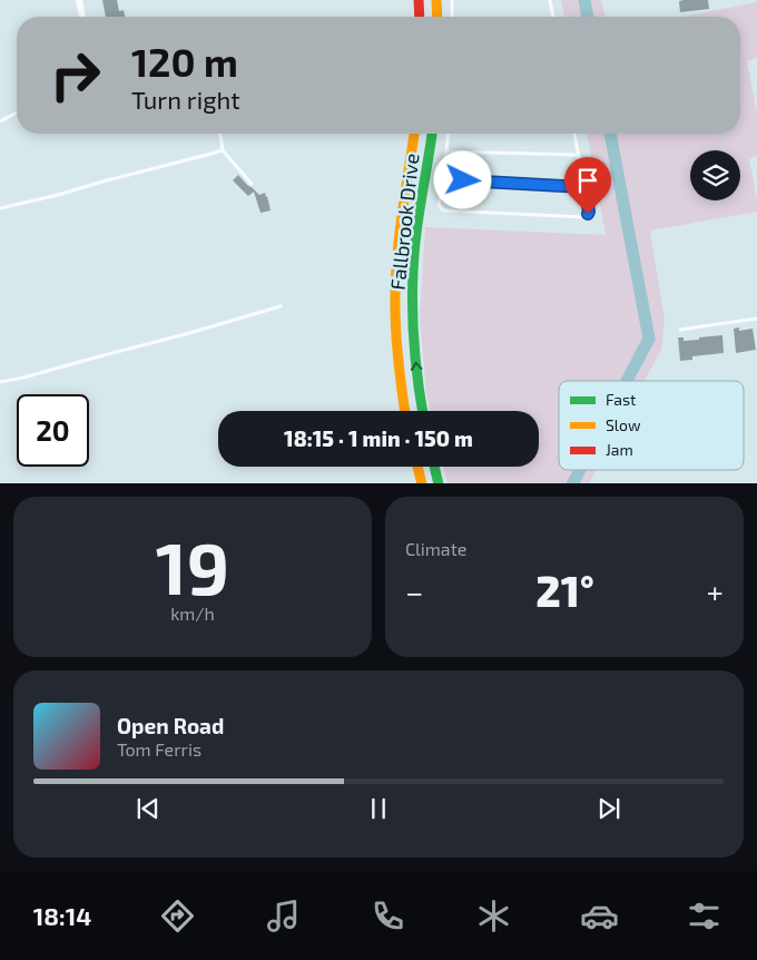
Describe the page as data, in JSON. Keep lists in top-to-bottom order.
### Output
{
  "streets": {
    "main road": ["Fallbrook Drive"]
  },
  "legend": ["Fast", "Slow", "Jam"],
  "page": {
    "turn": ["120 m", "Turn right"],
    "limit": "20",
    "trip": "18:15 · 1 min · 150 m",
    "tile": [
      ["19", "km/h"],
      "Climate"
    ],
    "heat": ["−", "21°", "+"],
    "song": ["Open Road", "Tom Ferris"],
    "tabs": "18:14"
  }
}
